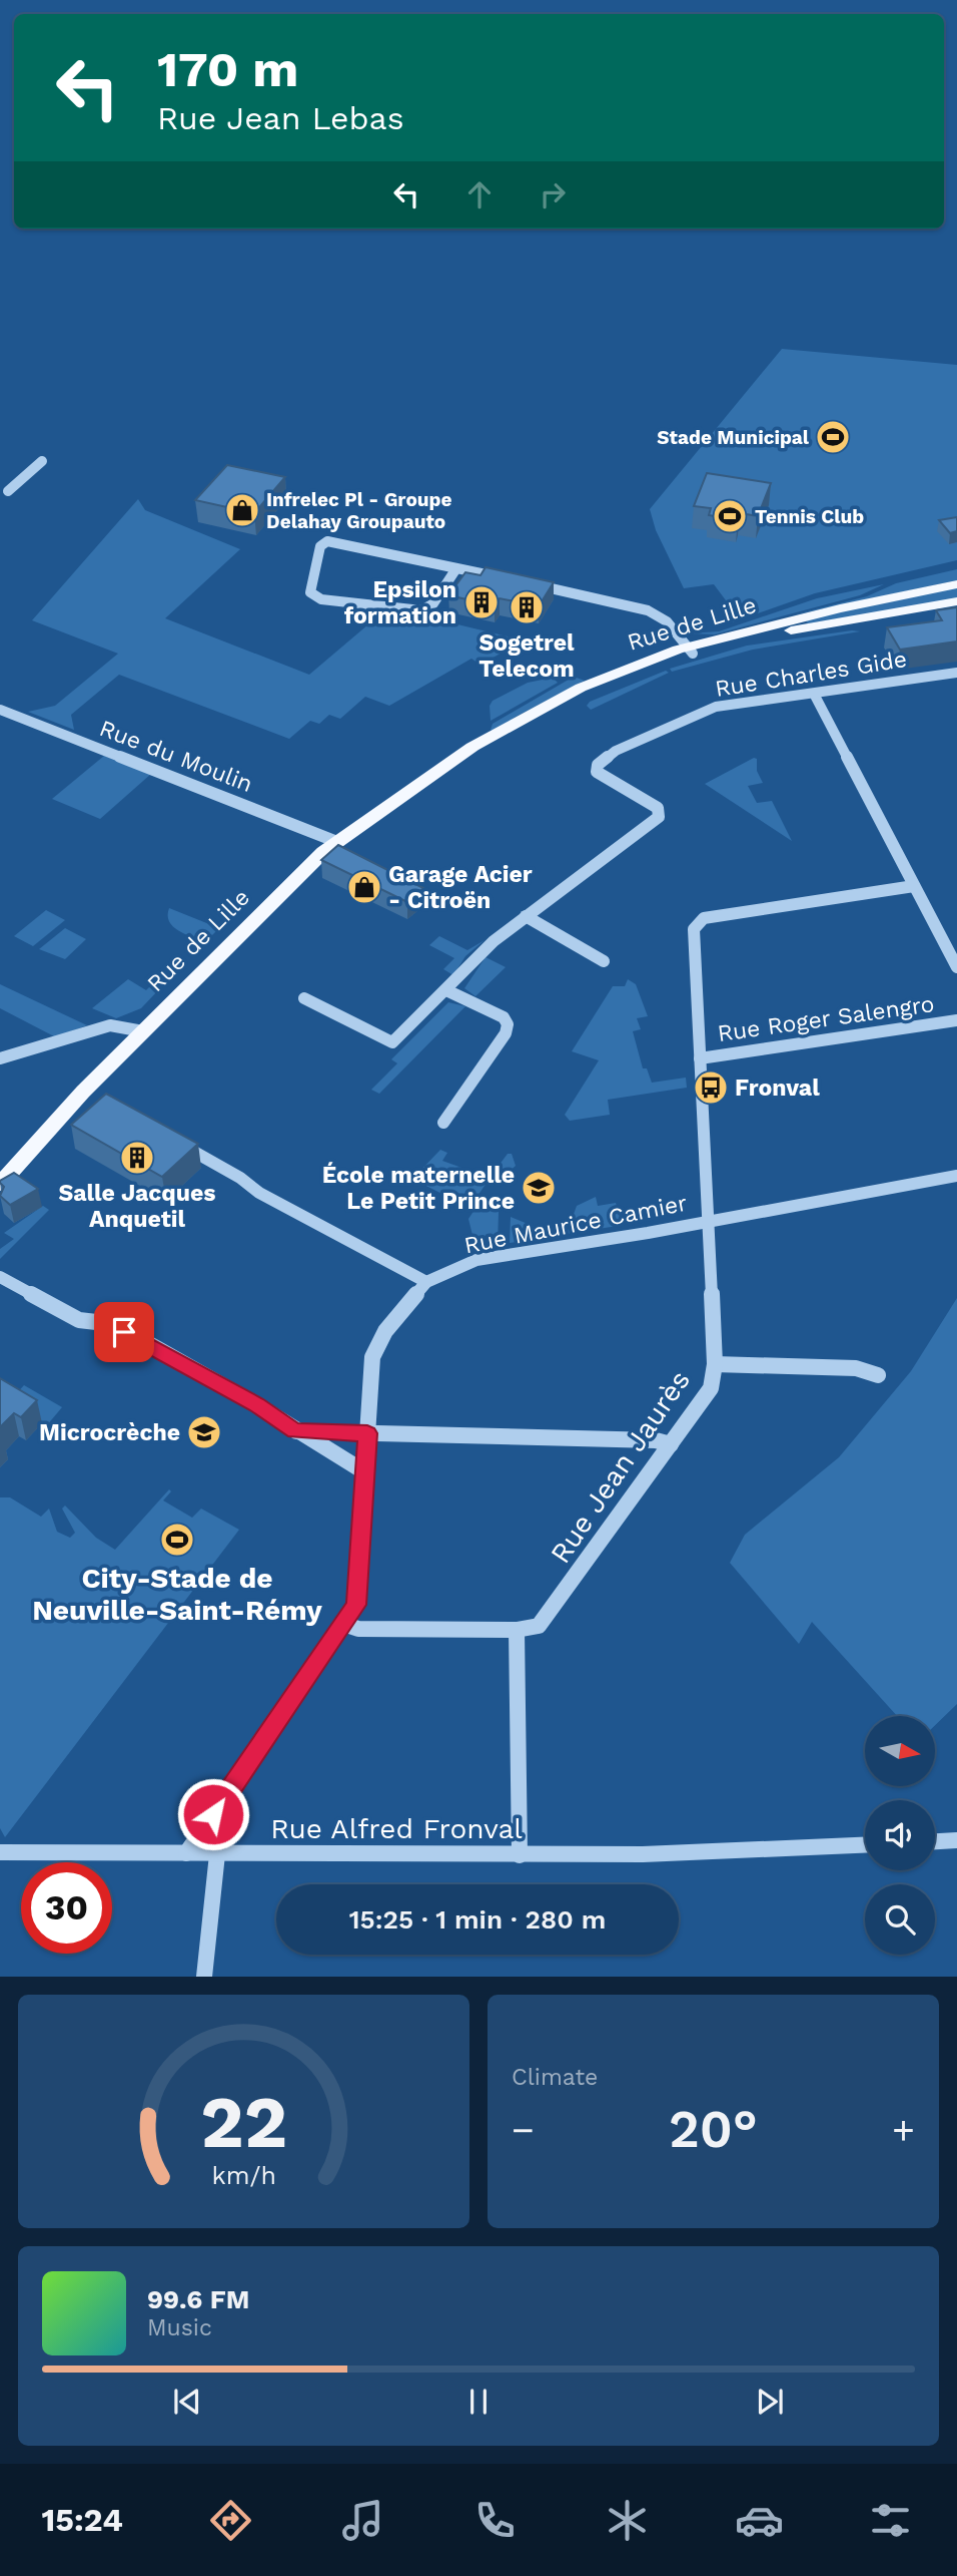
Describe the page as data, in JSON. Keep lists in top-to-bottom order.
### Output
{
  "streets": {
    "main road": ["Rue de Lille"],
    "street": [
      "Rue Charles Gide",
      "Rue du Moulin",
      "Rue Roger Salengro",
      "Rue Maurice Camier",
      "Rue Jean Jaurès",
      "Rue Alfred Fronval"
    ]
  },
  "crossings": [
    ["Rue de Lille", "Rue du Moulin"],
    ["Rue Roger Salengro", "Rue Jean Jaurès"],
    ["Rue Maurice Camier", "Rue Jean Jaurès"]
  ],
  "places": {
    "sports": ["Stade Municipal", "Tennis Club", "City-Stade de Neuville-Saint-Rémy"],
    "shop": ["Infrelec Pl - Groupe Delahay Groupauto", "Garage Acier - Citroën"],
    "building": ["Epsilon formation", "Sogetrel Telecom", "Salle Jacques Anquetil"],
    "bus stop": ["Fronval"],
    "school or university": ["École maternelle Le Petit Prince", "Microcrèche"]
  },
  "north": "right",
  "page": {
    "turn": ["170 m", "Rue Jean Lebas"],
    "limit": "30",
    "trip": "15:25 · 1 min · 280 m",
    "tile": "Climate",
    "heat": ["−", "20°", "+"],
    "song": ["99.6 FM", "Music"],
    "tabs": "15:24",
    "gauge": ["22", "km/h"]
  }
}
